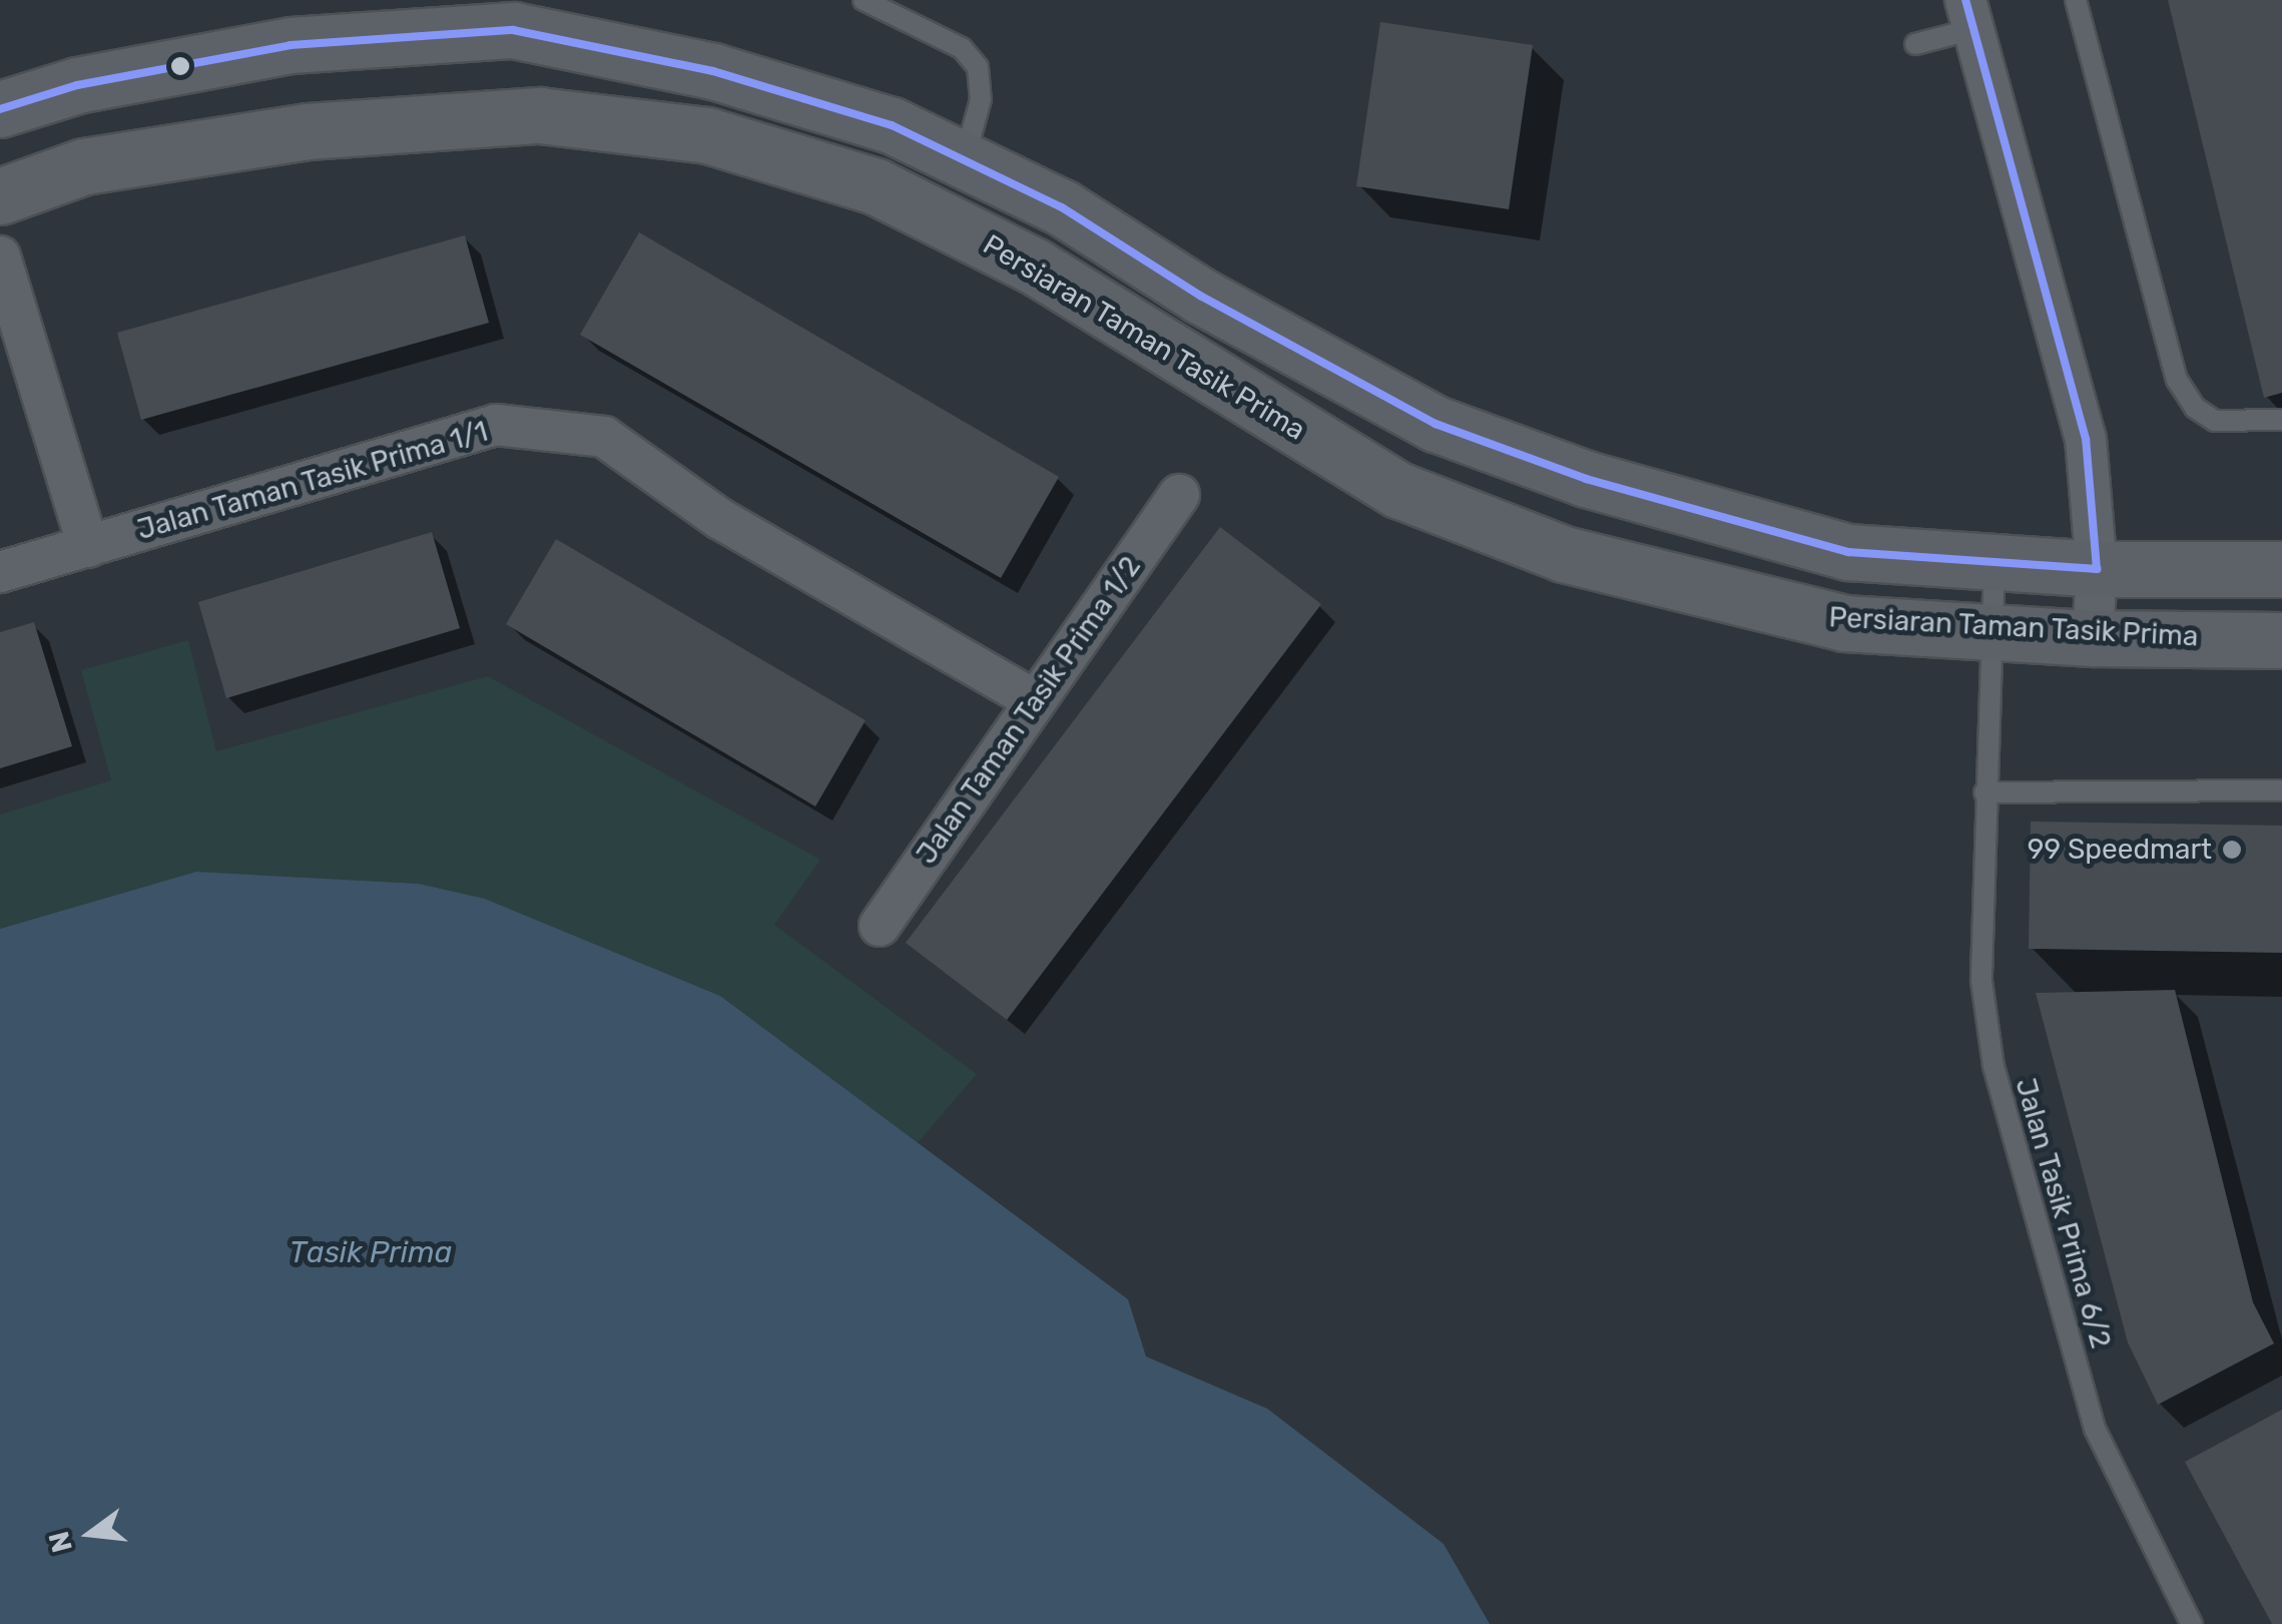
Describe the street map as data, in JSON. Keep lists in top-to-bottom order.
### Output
{
  "streets": {
    "main road": ["Persiaran Taman Tasik Prima"],
    "street": ["Jalan Taman Tasik Prima 1/1", "Jalan Taman Tasik Prima 1/2"],
    "lane": ["Jalan Tasik Prima 6/2"]
  },
  "crossings": [
    ["Persiaran Taman Tasik Prima", "Jalan Tasik Prima 6/2"],
    ["Jalan Taman Tasik Prima 1/1", "Jalan Taman Tasik Prima 1/2"]
  ],
  "water": ["Tasik Prima"],
  "places": ["99 Speedmart"],
  "north": "left"
}
